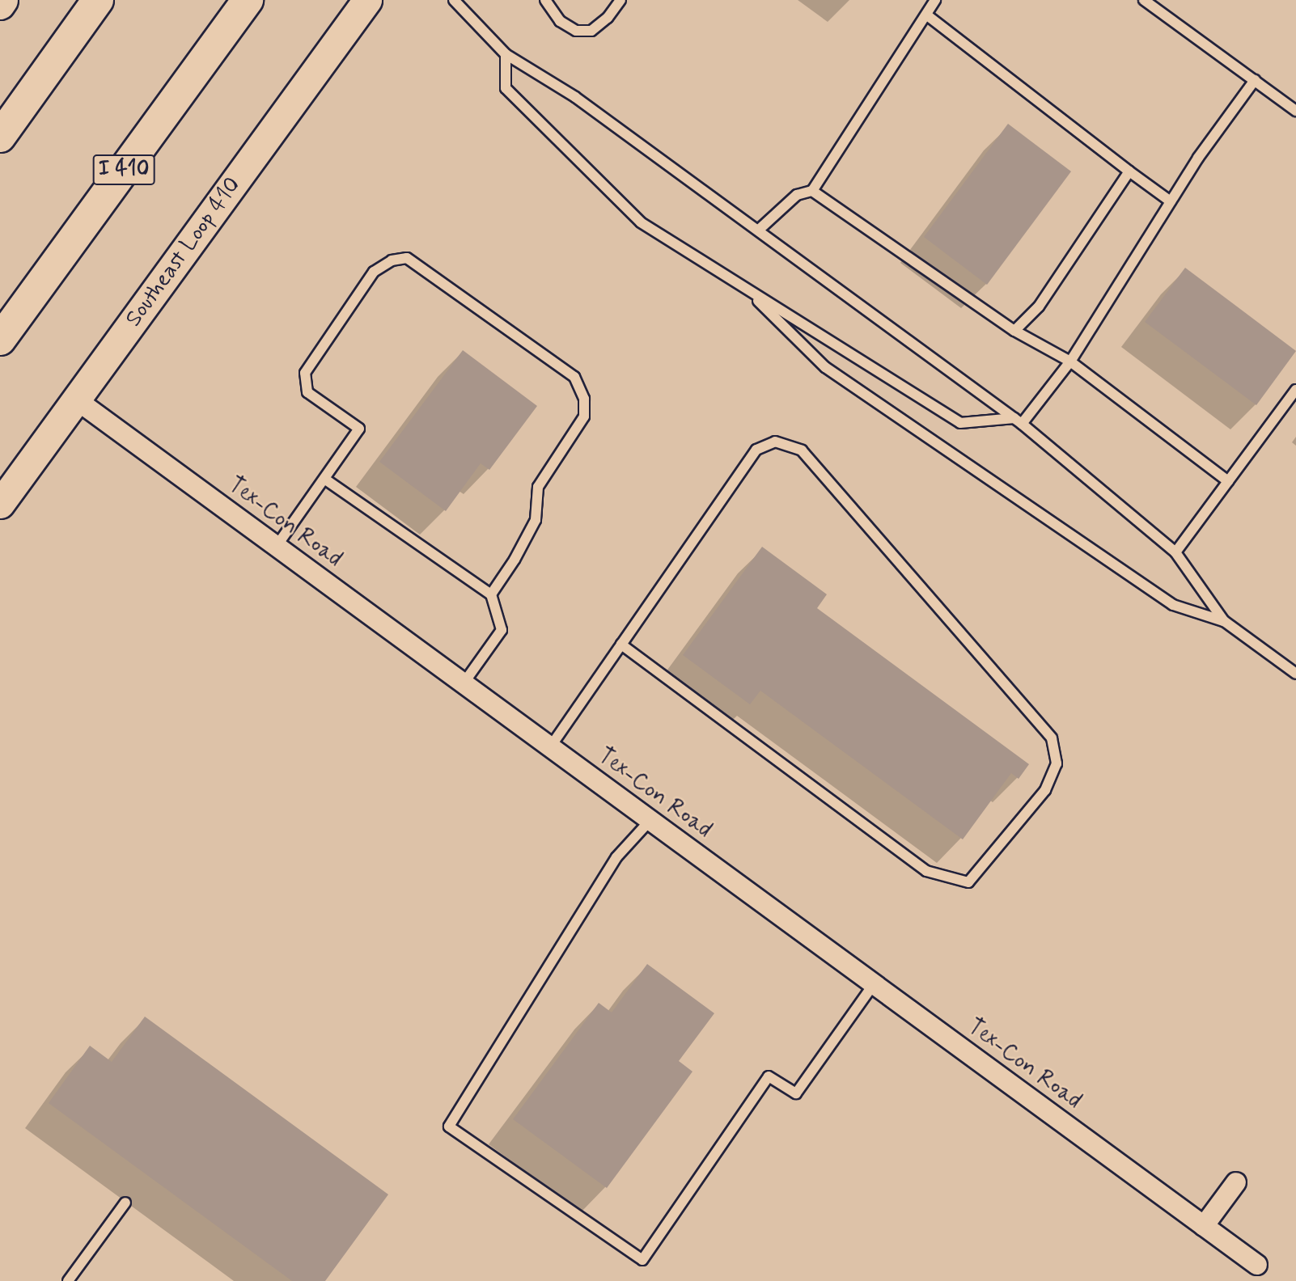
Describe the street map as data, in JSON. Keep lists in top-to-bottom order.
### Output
{
  "streets": {
    "highway": ["I 410"],
    "main road": ["Southeast Loop 410"],
    "street": ["Tex-Con Road"]
  },
  "crossings": [
    ["Southeast Loop 410", "Tex-Con Road"]
  ]
}
